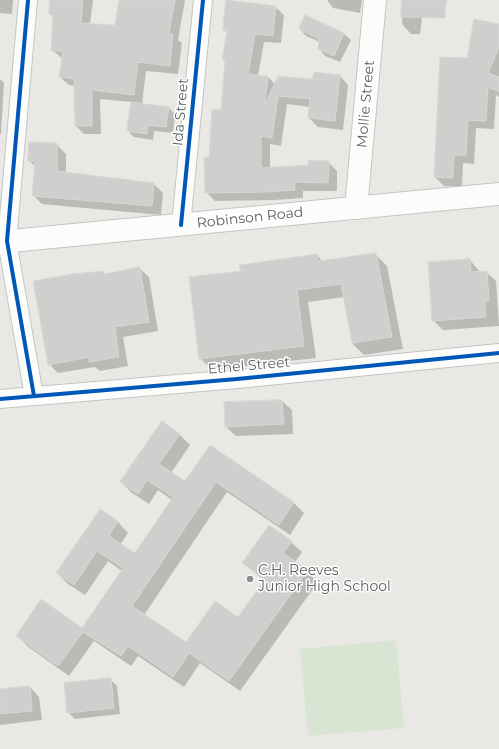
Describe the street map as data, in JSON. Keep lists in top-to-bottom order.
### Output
{
  "streets": {
    "main road": ["Mollie Street", "Robinson Road"],
    "street": ["Ida Street", "Ethel Street"]
  },
  "crossings": [
    ["Mollie Street", "Robinson Road"],
    ["Ida Street", "Robinson Road"]
  ],
  "places": ["C.H. Reeves Junior High School"]
}
